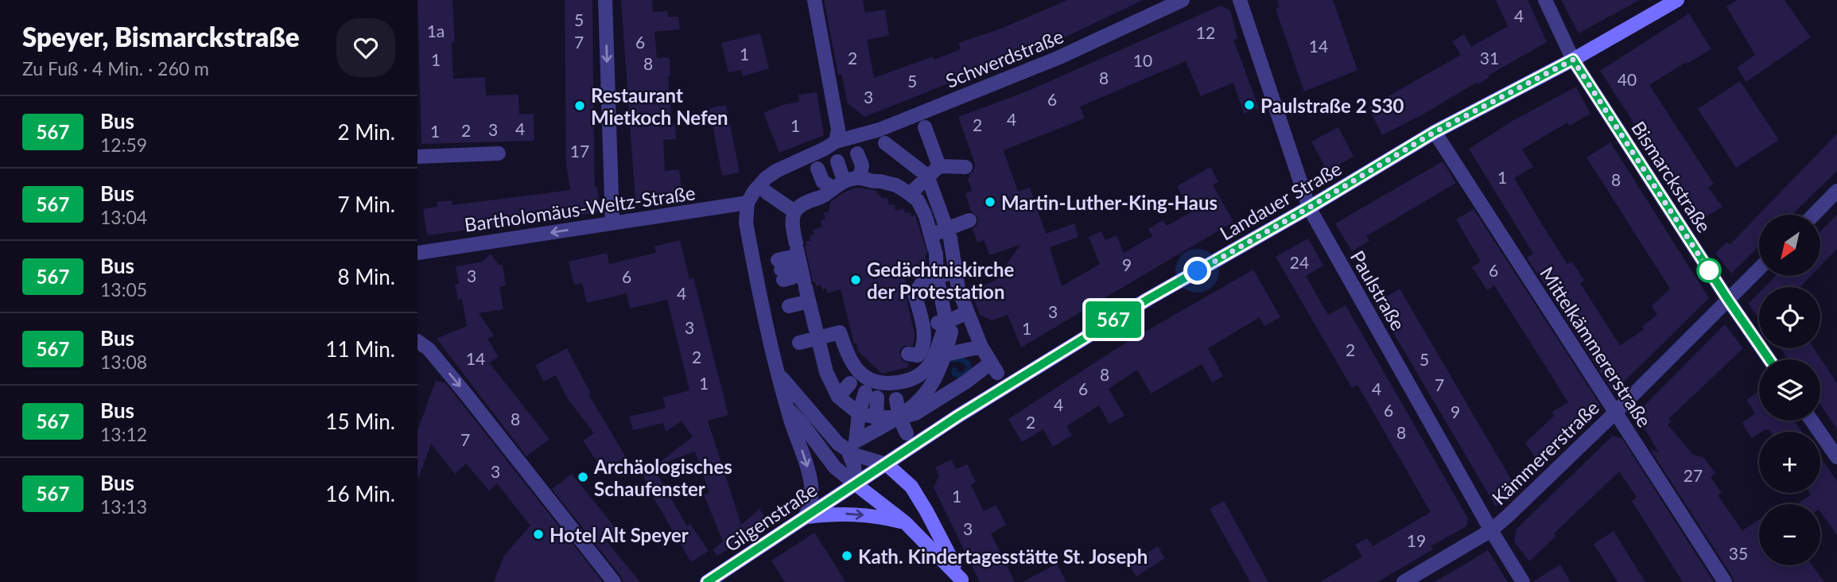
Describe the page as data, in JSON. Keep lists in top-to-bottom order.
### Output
{
  "streets": {
    "main road": ["Landauer Straße", "Gilgenstraße"],
    "street": [
      "Schwerdstraße",
      "Bismarckstraße",
      "Bartholomäus-Weltz-Straße",
      "Paulstraße",
      "Mittelkämmererstraße",
      "Kämmererstraße"
    ]
  },
  "crossings": [
    ["Schwerdstraße", "Bartholomäus-Weltz-Straße"],
    ["Bismarckstraße", "Landauer Straße"],
    ["Bismarckstraße", "Kämmererstraße"],
    ["Landauer Straße", "Paulstraße"],
    ["Landauer Straße", "Mittelkämmererstraße"],
    ["Landauer Straße", "Gilgenstraße"],
    ["Paulstraße", "Kämmererstraße"],
    ["Mittelkämmererstraße", "Kämmererstraße"]
  ],
  "places": [
    "Paulstraße 2 S30",
    "Restaurant Mietkoch Nefen",
    "Martin-Luther-King-Haus",
    "Gedächtniskirche der Protestation",
    "Archäologisches Schaufenster",
    "Hotel Alt Speyer",
    "Kath. Kindertagesstätte St. Joseph"
  ],
  "lines": ["bus line 567"],
  "house_numbers": [
    "4",
    "5",
    "1a",
    "12",
    "7",
    "6",
    "14",
    "1",
    "2",
    "31",
    "1",
    "10",
    "8",
    "8",
    "40",
    "5",
    "3",
    "6",
    "4",
    "2",
    "1",
    "4",
    "3",
    "2",
    "1",
    "17",
    "1",
    "8",
    "24",
    "9",
    "6",
    "3",
    "6",
    "4",
    "3",
    "3",
    "1",
    "2",
    "2",
    "14",
    "5",
    "8",
    "1",
    "7",
    "6",
    "4",
    "4",
    "6",
    "9",
    "8",
    "2",
    "8",
    "7",
    "3",
    "27",
    "1",
    "3",
    "19",
    "35"
  ],
  "north": "bottom left",
  "page": {
    "heading": ["Speyer, Bismarckstraße", "Zu Fuß · 4 Min. · 260 m"],
    "on_map": "567",
    "list": [
      {
        "mark": "567",
        "name": "Bus",
        "note": "12:59",
        "value": "2 Min."
      },
      {
        "mark": "567",
        "name": "Bus",
        "note": "13:04",
        "value": "7 Min."
      },
      {
        "mark": "567",
        "name": "Bus",
        "note": "13:05",
        "value": "8 Min."
      },
      {
        "mark": "567",
        "name": "Bus",
        "note": "13:08",
        "value": "11 Min."
      },
      {
        "mark": "567",
        "name": "Bus",
        "note": "13:12",
        "value": "15 Min."
      },
      {
        "mark": "567",
        "name": "Bus",
        "note": "13:13",
        "value": "16 Min."
      }
    ],
    "map_buttons": ["+", "−"]
  }
}
